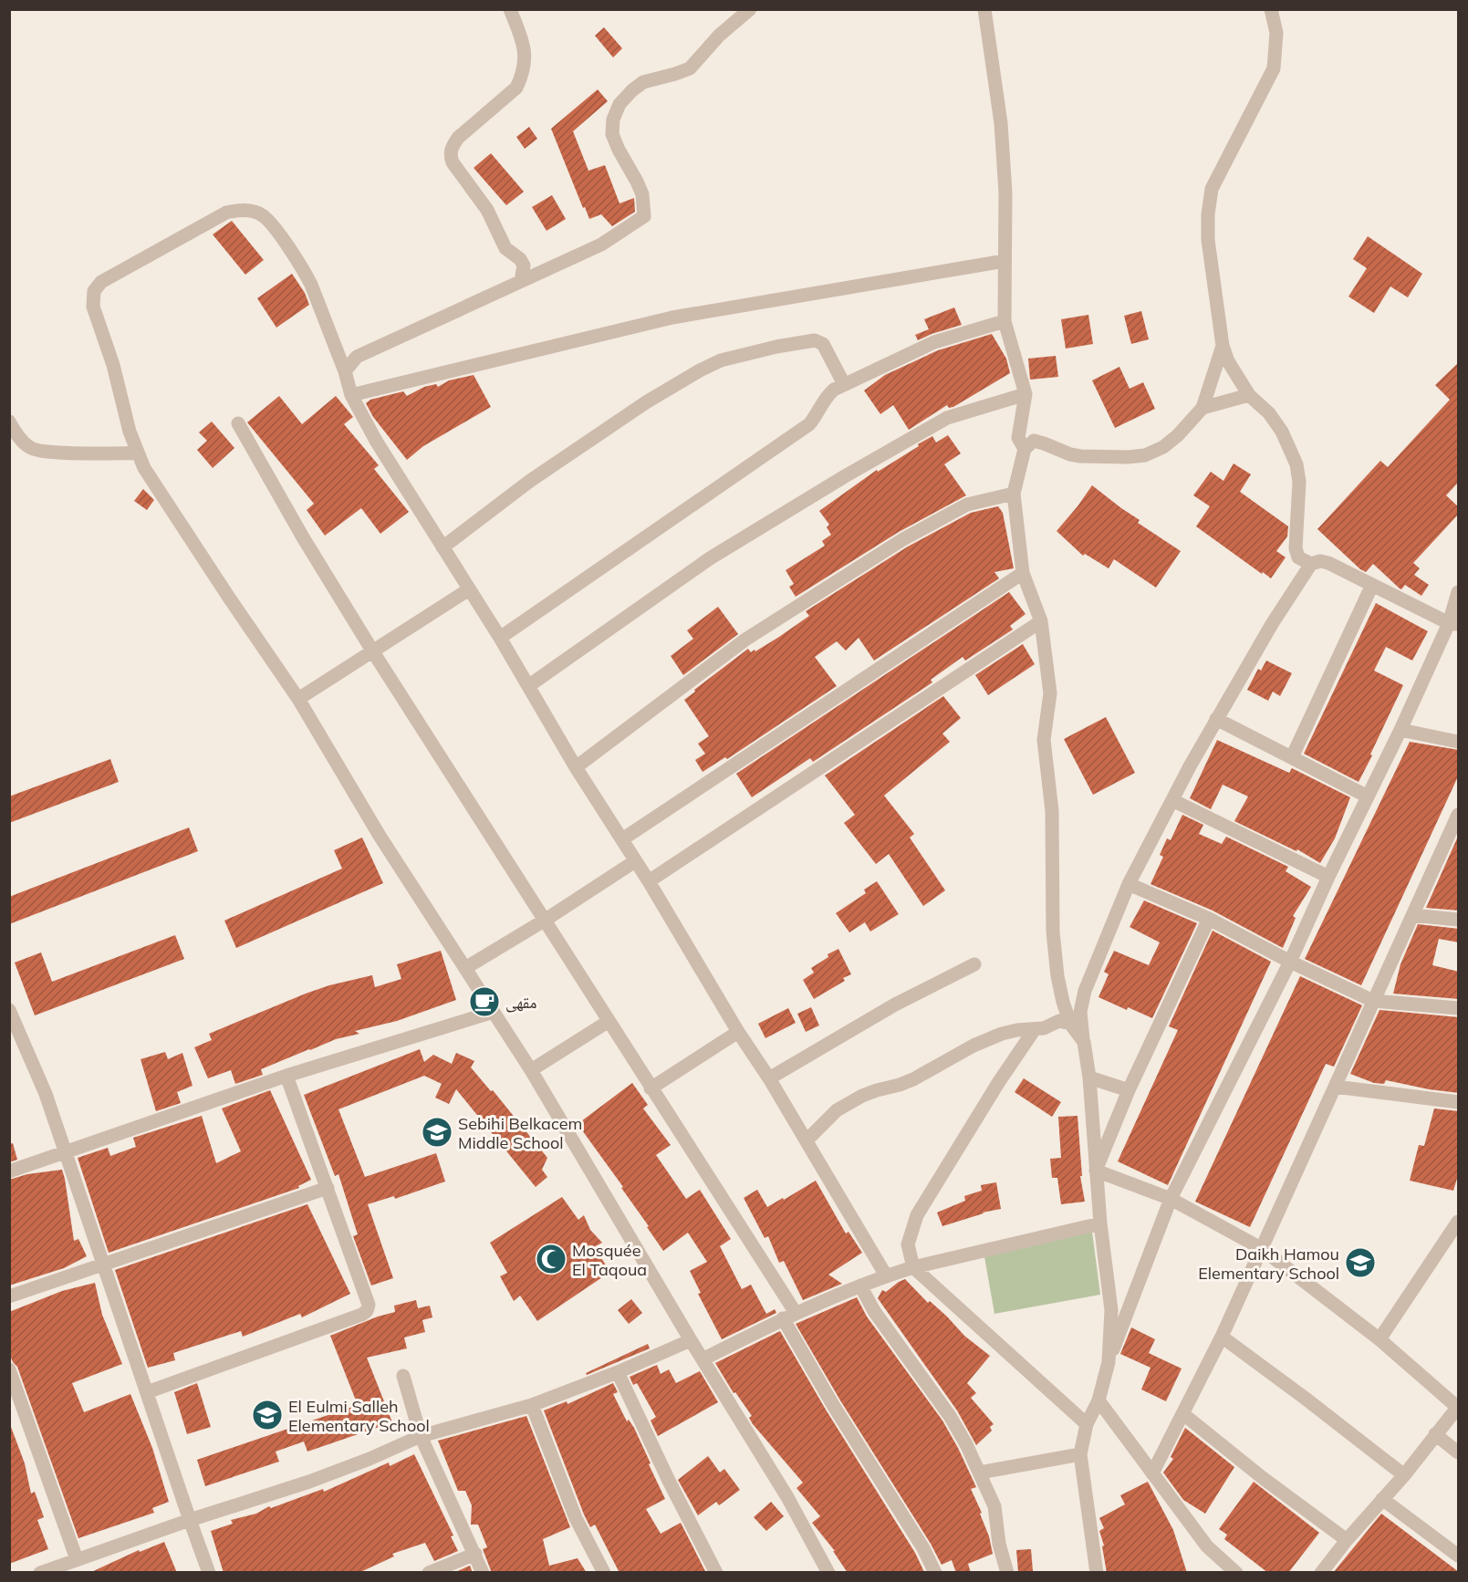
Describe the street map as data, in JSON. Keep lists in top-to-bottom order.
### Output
{
  "places": {
    "cafe": ["مقهى"],
    "school or university": ["Sebihi Belkacem Middle School", "Daikh Hamou Elementary School", "El Eulmi Salleh Elementary School"],
    "mosque": ["Mosquée El Taqoua"]
  }
}
